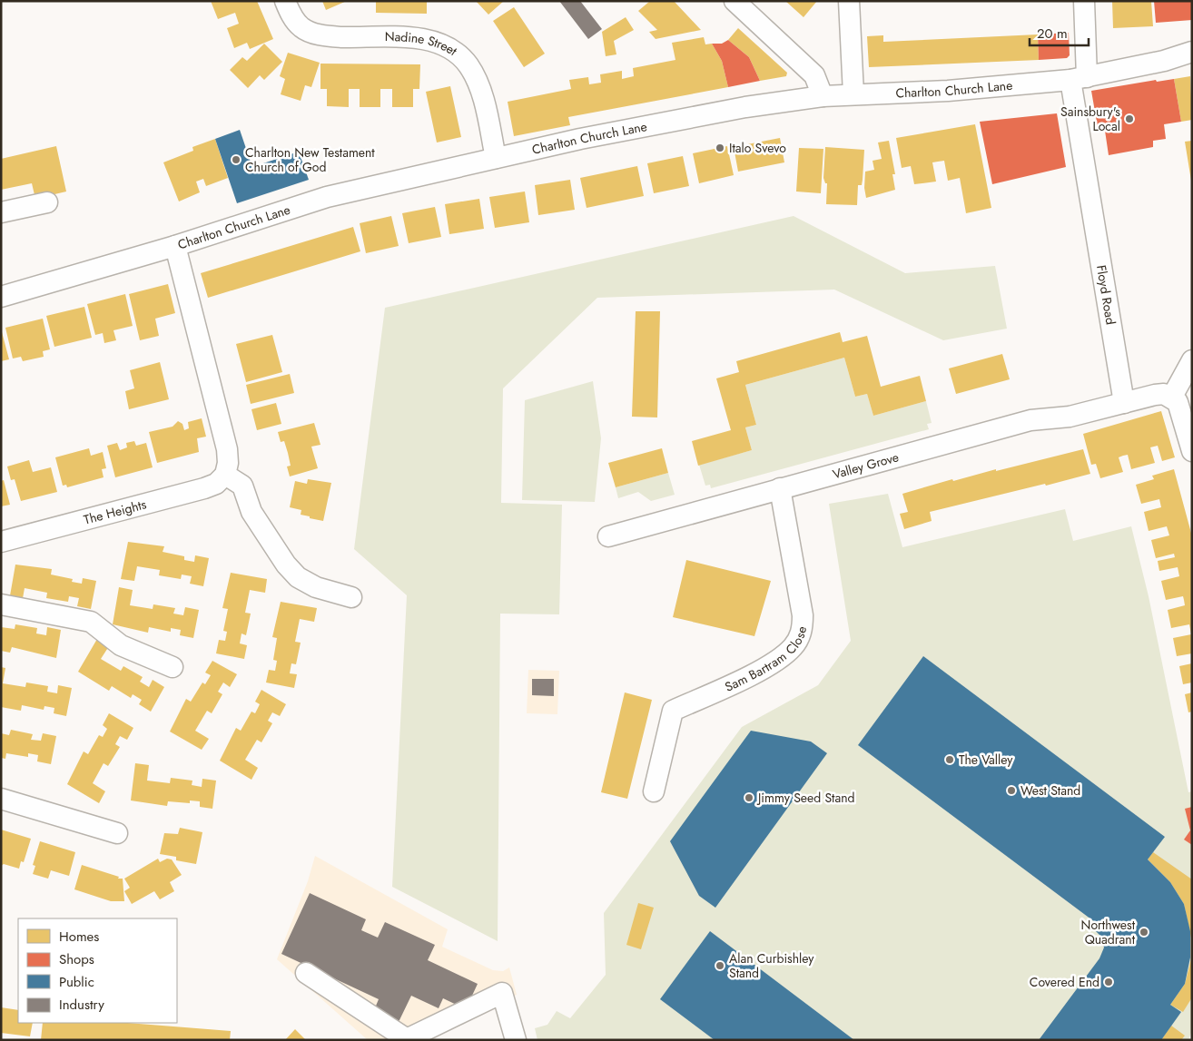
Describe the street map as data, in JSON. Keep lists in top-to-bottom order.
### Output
{
  "streets": {
    "street": [
      "Nadine Street",
      "Charlton Church Lane",
      "Floyd Road",
      "Valley Grove",
      "The Heights",
      "Sam Bartram Close"
    ]
  },
  "crossings": [
    ["Nadine Street", "Charlton Church Lane"],
    ["Charlton Church Lane", "Floyd Road"],
    ["Floyd Road", "Valley Grove"],
    ["Valley Grove", "Sam Bartram Close"]
  ],
  "places": [
    "Sainsbury's Local",
    "Italo Svevo",
    "Charlton New Testament Church of God",
    "The Valley",
    "West Stand",
    "Jimmy Seed Stand",
    "Northwest Quadrant",
    "Alan Curbishley Stand",
    "Covered End"
  ],
  "legend": [
    "Homes",
    "Shops",
    "Public",
    "Industry"
  ],
  "scale_bar": "20 m"
}
